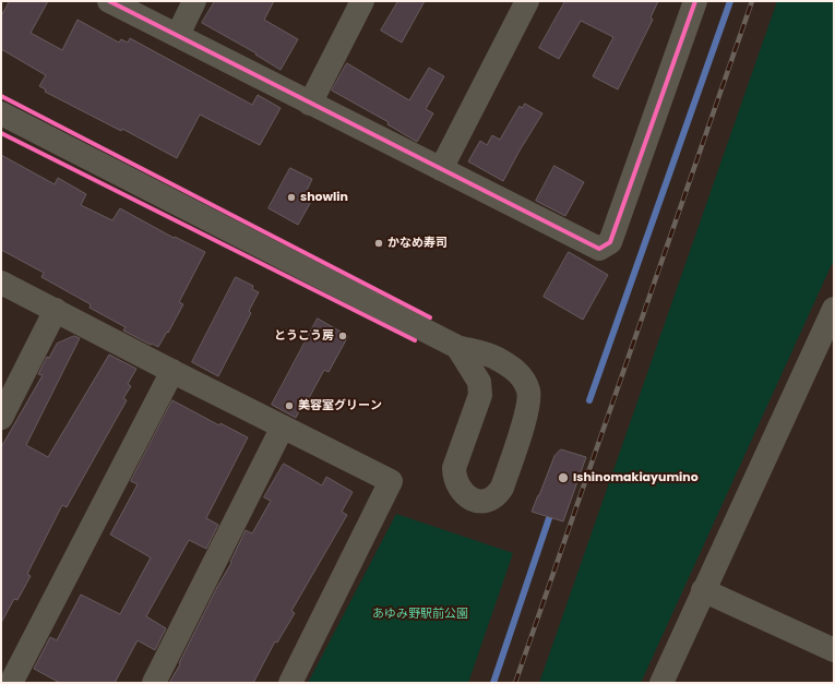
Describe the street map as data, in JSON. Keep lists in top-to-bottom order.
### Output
{
  "parks": ["あゆみ野駅前公園"],
  "places": [
    "showlin",
    "かなめ寿司",
    "とうこう房",
    "美容室グリーン",
    "Ishinomakiayumino"
  ]
}
